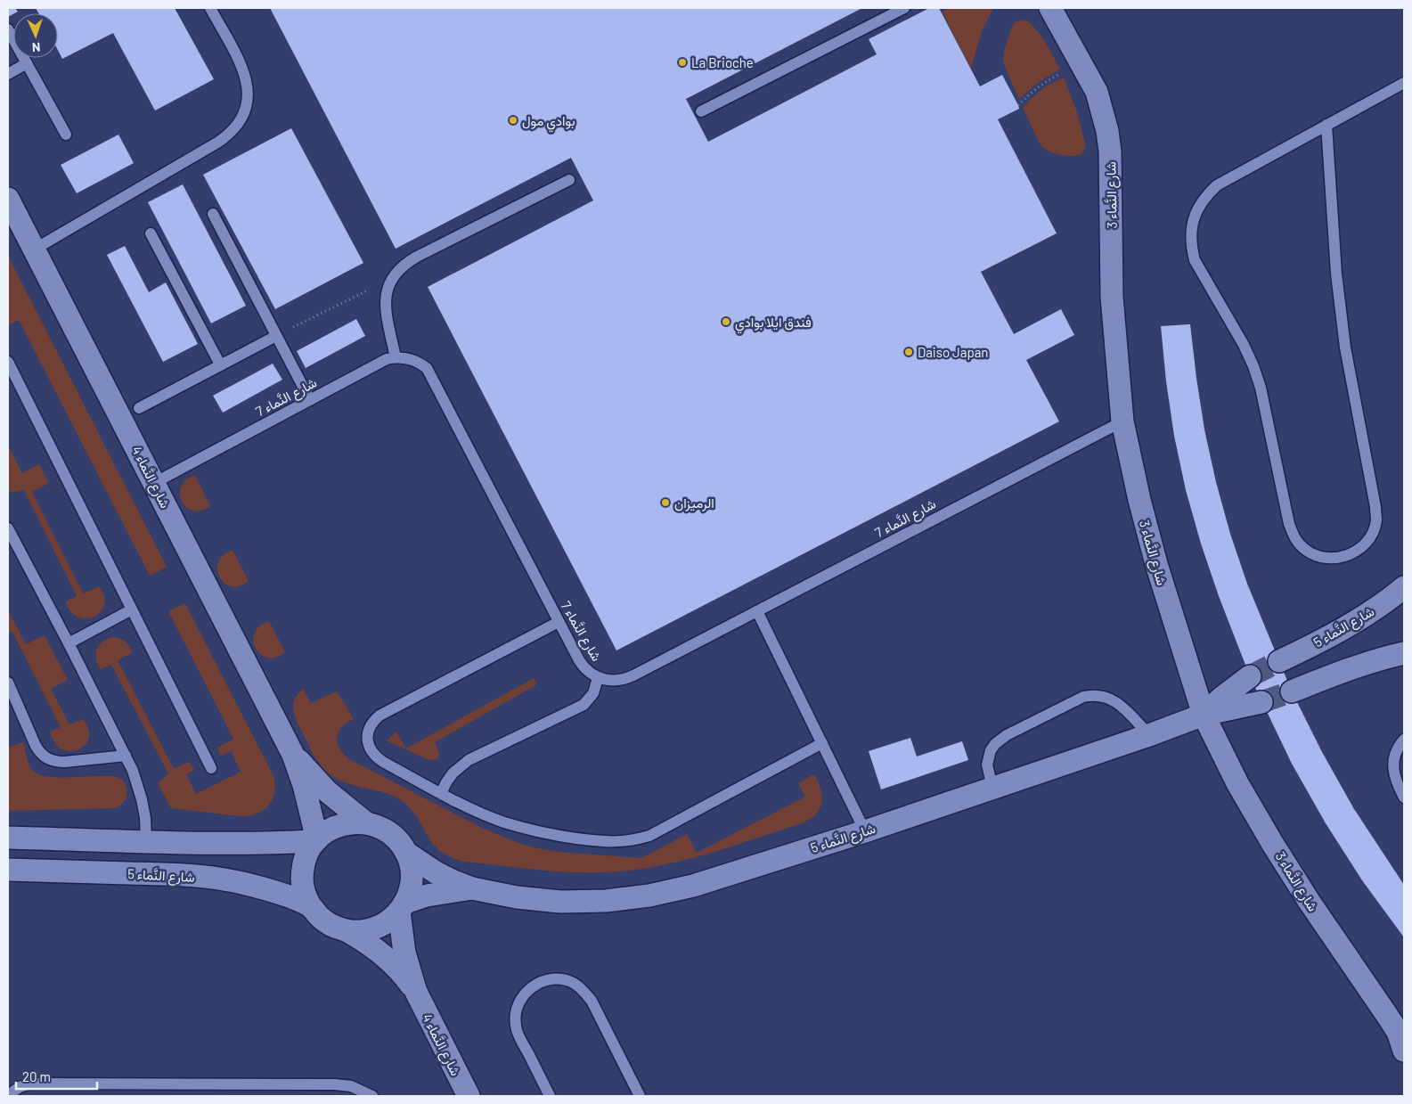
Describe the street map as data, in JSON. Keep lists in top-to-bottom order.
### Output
{
  "streets": {
    "street": ["شارع النَّماء 3", "شارع النَّماء 4", "شارع النَّماء 5"],
    "lane": ["شارع النَّماء 7"]
  },
  "crossings": [
    ["شارع النَّماء 3", "شارع النَّماء 7"],
    ["شارع النَّماء 3", "شارع النَّماء 5"],
    ["شارع النَّماء 7", "شارع النَّماء 4"],
    ["شارع النَّماء 4", "شارع النَّماء 5"]
  ],
  "places": [
    "La Brioche",
    "بوادي مول",
    "فندق ايلا بوادي",
    "Daiso Japan",
    "الرميزان"
  ],
  "scale_bar": "20 m",
  "north": "bottom"
}
